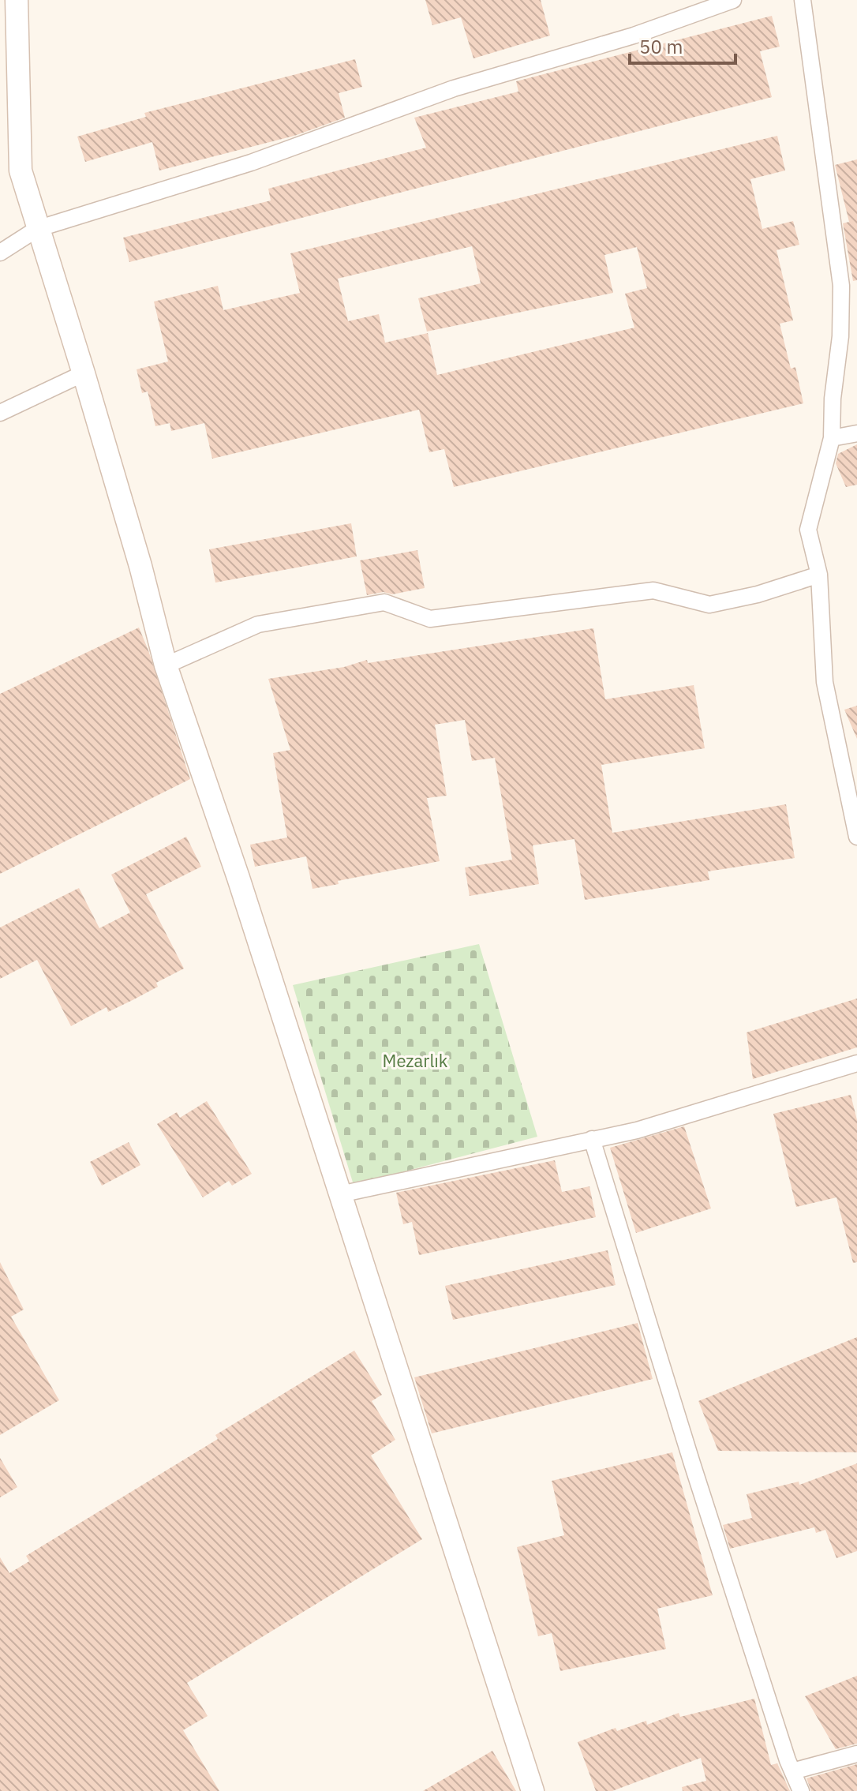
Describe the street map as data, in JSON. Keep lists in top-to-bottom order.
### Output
{
  "parks": ["Mezarlık"],
  "scale_bar": "50 m"
}
